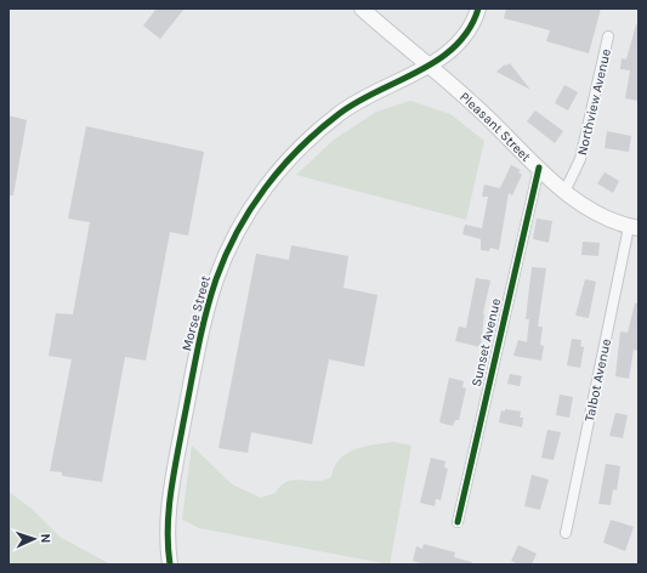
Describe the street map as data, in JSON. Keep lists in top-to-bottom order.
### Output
{
  "streets": {
    "street": [
      "Northview Avenue",
      "Pleasant Street",
      "Morse Street",
      "Sunset Avenue",
      "Talbot Avenue"
    ]
  },
  "crossings": [
    ["Northview Avenue", "Pleasant Street"],
    ["Pleasant Street", "Morse Street"],
    ["Pleasant Street", "Sunset Avenue"],
    ["Pleasant Street", "Talbot Avenue"]
  ],
  "north": "right"
}
